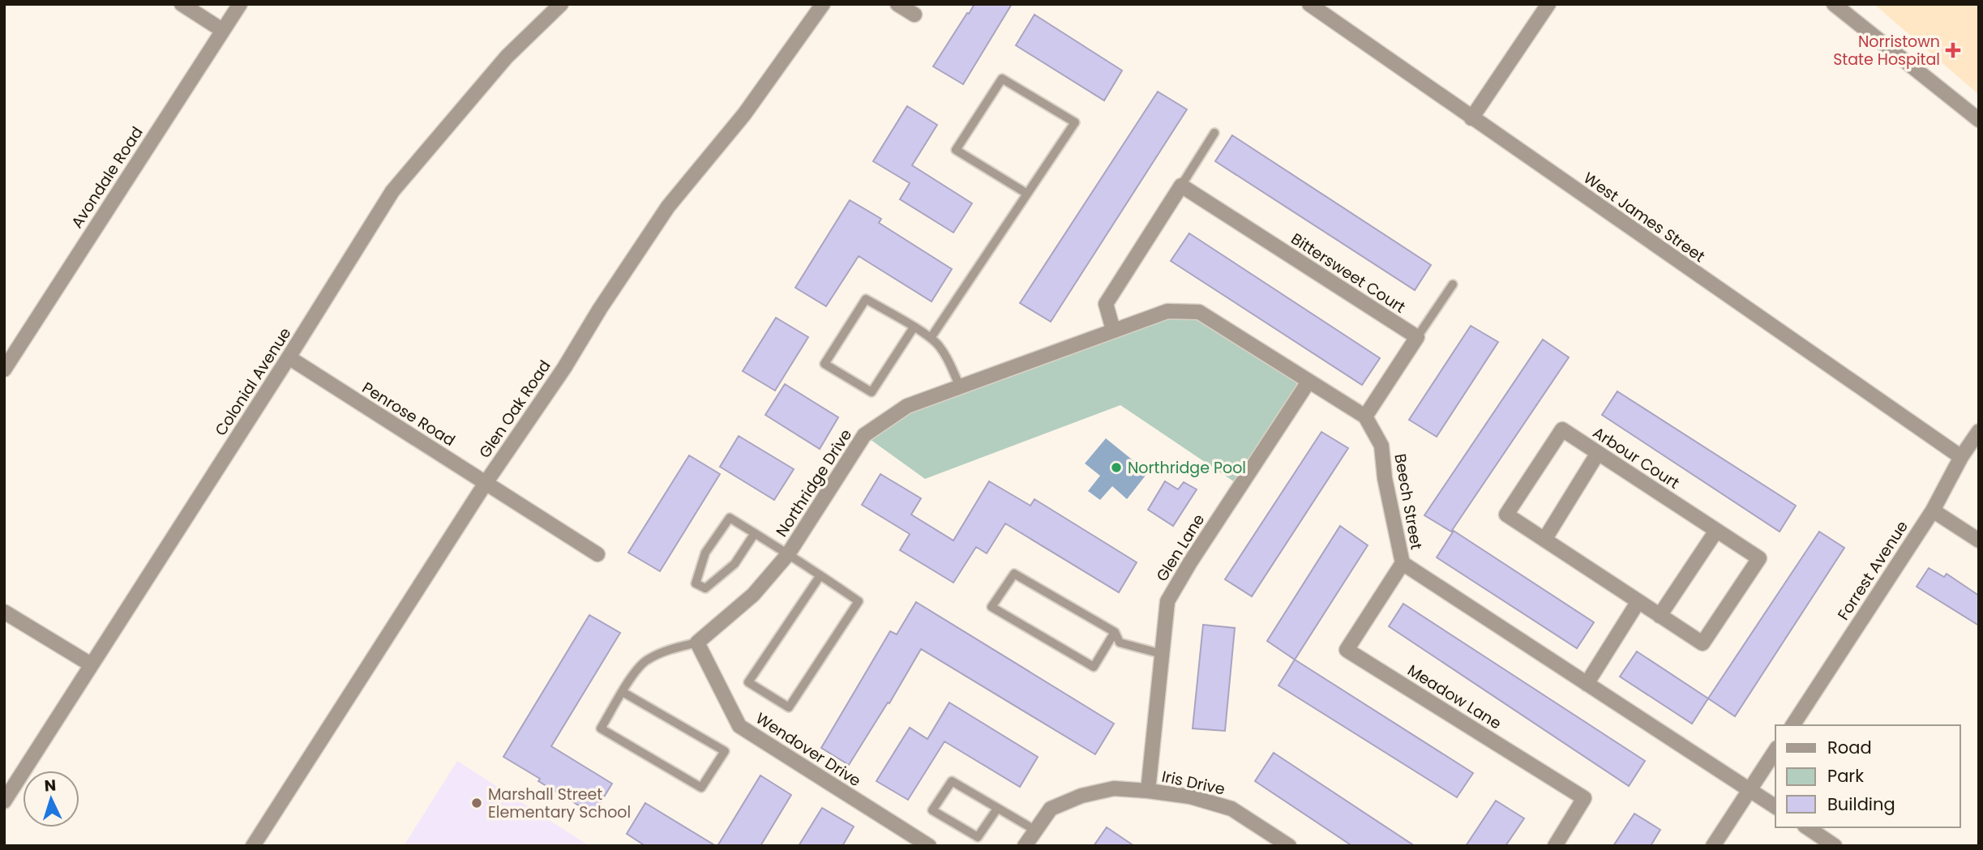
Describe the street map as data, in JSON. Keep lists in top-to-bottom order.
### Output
{
  "streets": {
    "street": [
      "Avondale Road",
      "West James Street",
      "Bittersweet Court",
      "Colonial Avenue",
      "Glen Oak Road",
      "Penrose Road",
      "Arbour Court",
      "Northridge Drive",
      "Beech Street",
      "Glen Lane",
      "Forrest Avenue",
      "Meadow Lane",
      "Wendover Drive",
      "Iris Drive"
    ]
  },
  "crossings": [
    ["West James Street", "Forrest Avenue"],
    ["Colonial Avenue", "Penrose Road"],
    ["Glen Oak Road", "Penrose Road"],
    ["Northridge Drive", "Beech Street"],
    ["Beech Street", "Glen Lane"],
    ["Beech Street", "Meadow Lane"],
    ["Glen Lane", "Iris Drive"]
  ],
  "places": {
    "health": ["Norristown State Hospital"],
    "other": ["Northridge Pool", "Marshall Street Elementary School"]
  },
  "legend": ["Road", "Park", "Building"],
  "north": "top"
}
